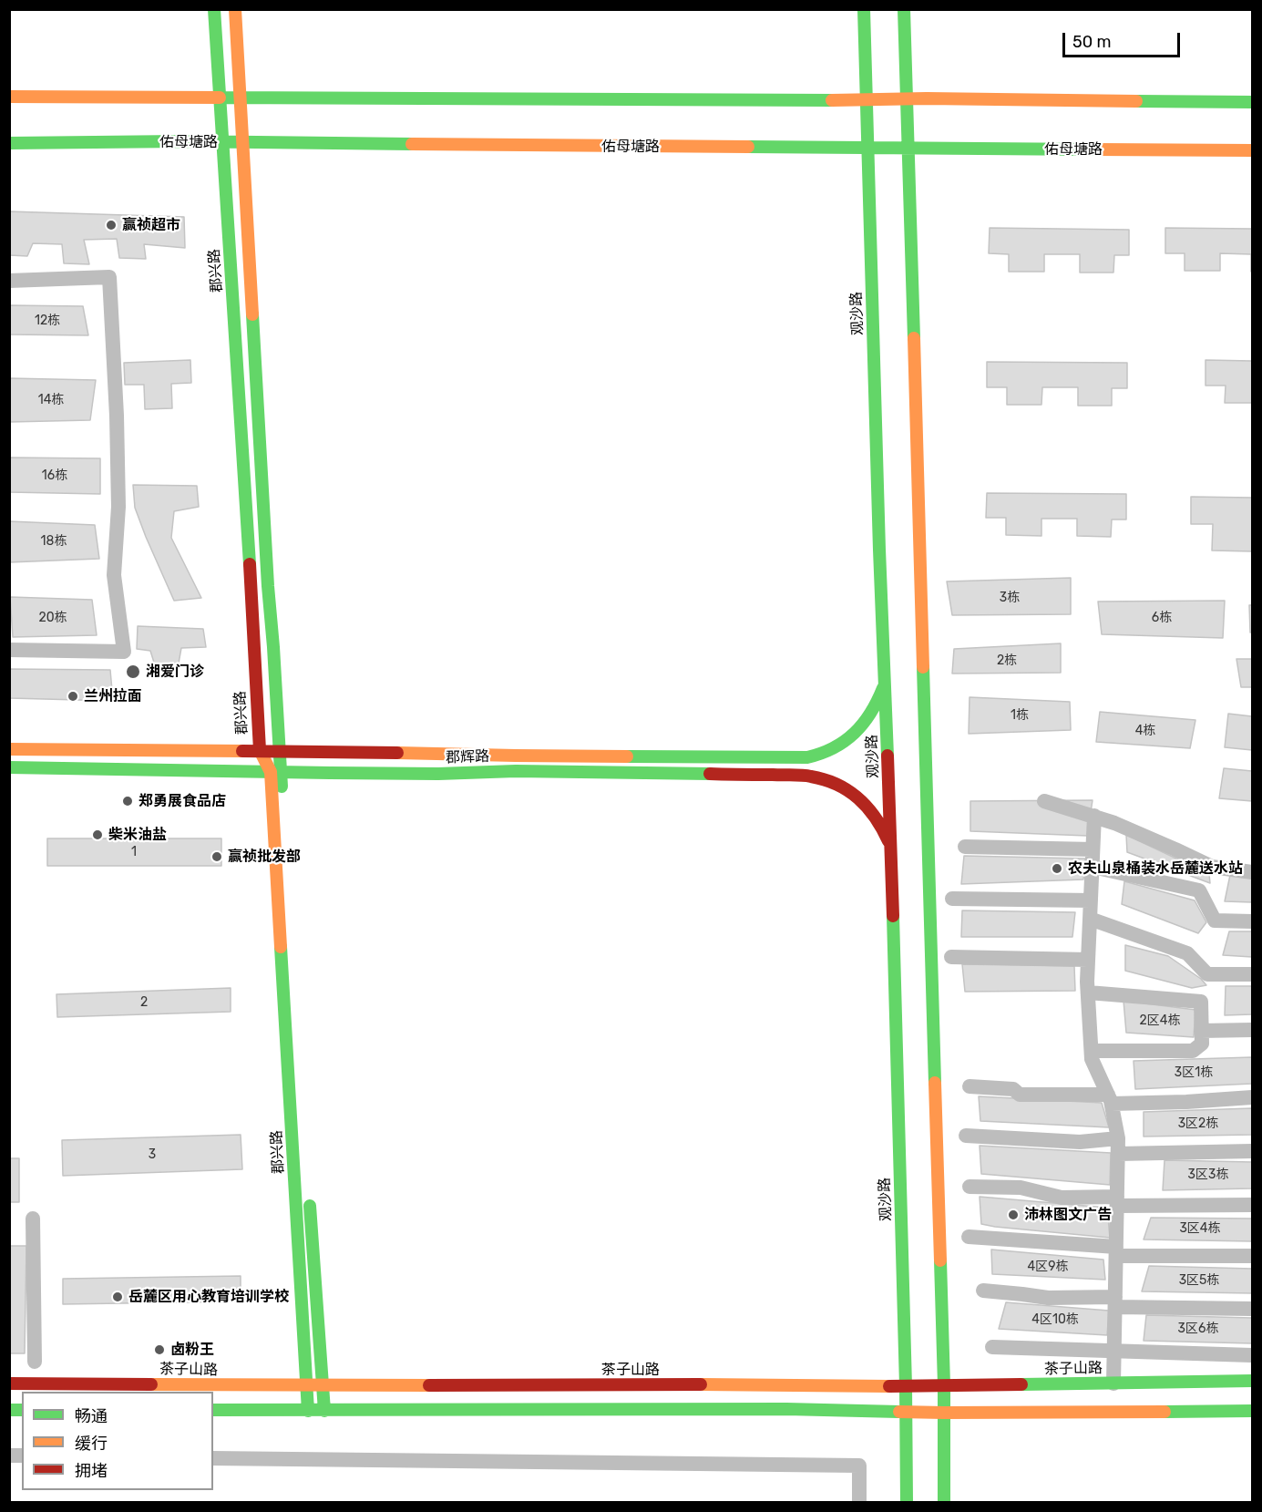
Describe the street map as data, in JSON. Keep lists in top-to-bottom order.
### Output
{
  "streets": {
    "main road": [
      "佑母塘路",
      "郡兴路",
      "观沙路",
      "郡辉路",
      "茶子山路"
    ]
  },
  "crossings": [
    ["佑母塘路", "郡兴路"],
    ["佑母塘路", "观沙路"],
    ["郡兴路", "郡辉路"],
    ["郡兴路", "茶子山路"],
    ["观沙路", "郡辉路"],
    ["观沙路", "茶子山路"]
  ],
  "places": [
    "赢祯超市",
    "湘爱门诊",
    "兰州拉面",
    "郑勇展食品店",
    "柴米油盐",
    "赢祯批发部",
    "农夫山泉桶装水岳麓送水站",
    "沛林图文广告",
    "岳麓区用心教育培训学校",
    "卤粉王"
  ],
  "house_numbers": [
    "12栋",
    "14栋",
    "16栋",
    "18栋",
    "3栋",
    "20栋",
    "6栋",
    "2栋",
    "1栋",
    "4栋",
    "1",
    "2",
    "2区4栋",
    "3区1栋",
    "3区2栋",
    "3",
    "3区3栋",
    "3区4栋",
    "4区9栋",
    "3区5栋",
    "4区10栋",
    "3区6栋"
  ],
  "legend": ["畅通", "缓行", "拥堵"],
  "scale_bar": "50 m"
}
